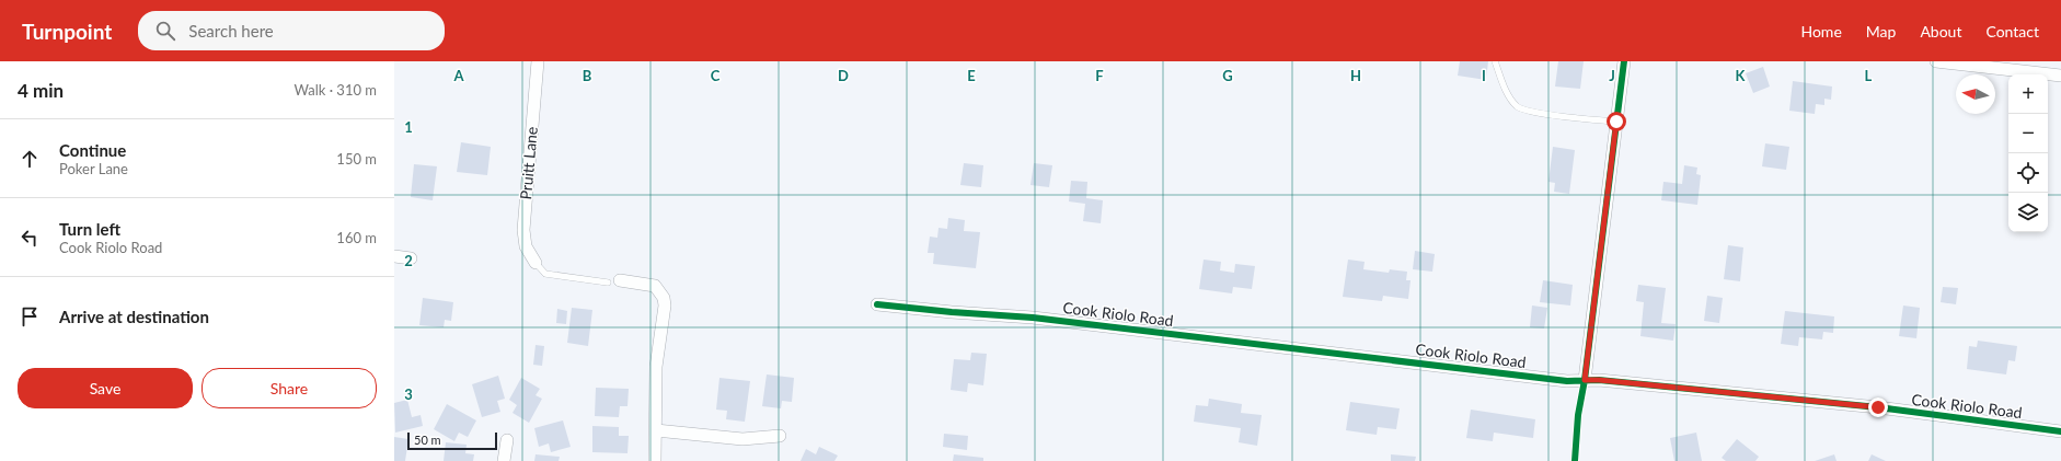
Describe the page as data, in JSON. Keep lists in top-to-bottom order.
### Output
{
  "streets": {
    "street": ["Pruitt Lane", "Cook Riolo Road"]
  },
  "scale_bar": "50 m",
  "north": "left",
  "page": {
    "header": "Turnpoint",
    "search": "Search here",
    "nav": [
      "Home",
      "Map",
      "About",
      "Contact"
    ],
    "heading": ["4 min", "Walk · 310 m"],
    "map_buttons": ["+", "−"],
    "list": [
      ["Continue", "Poker Lane", "150 m"],
      ["Turn left", "Cook Riolo Road", "160 m"],
      "Arrive at destination"
    ],
    "buttons": ["Save", "Share"],
    "scale": "50 m"
  },
  "grid": {
    "columns": [
      "A",
      "B",
      "C",
      "D",
      "E",
      "F",
      "G",
      "H",
      "I",
      "J",
      "K",
      "L"
    ],
    "rows": ["1", "2", "3"]
  }
}
